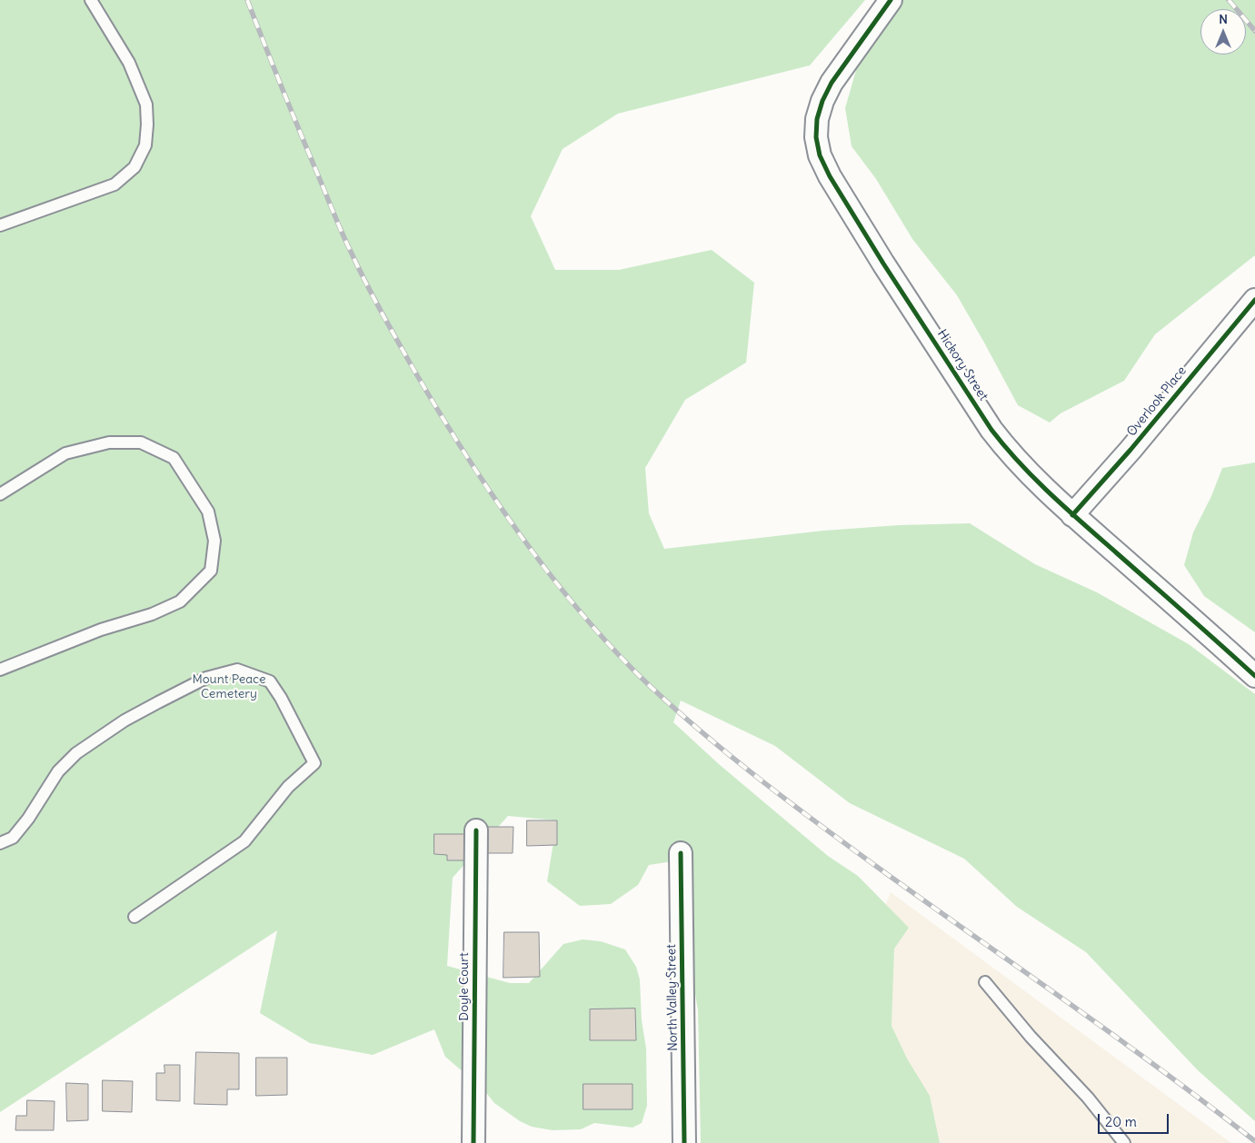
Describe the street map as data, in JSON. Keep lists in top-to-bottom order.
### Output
{
  "streets": {
    "street": [
      "Hickory Street",
      "Overlook Place",
      "Doyle Court",
      "North Valley Street"
    ]
  },
  "crossings": [
    ["Hickory Street", "Overlook Place"]
  ],
  "parks": ["Mount Peace Cemetery"],
  "scale_bar": "20 m",
  "north": "top"
}
